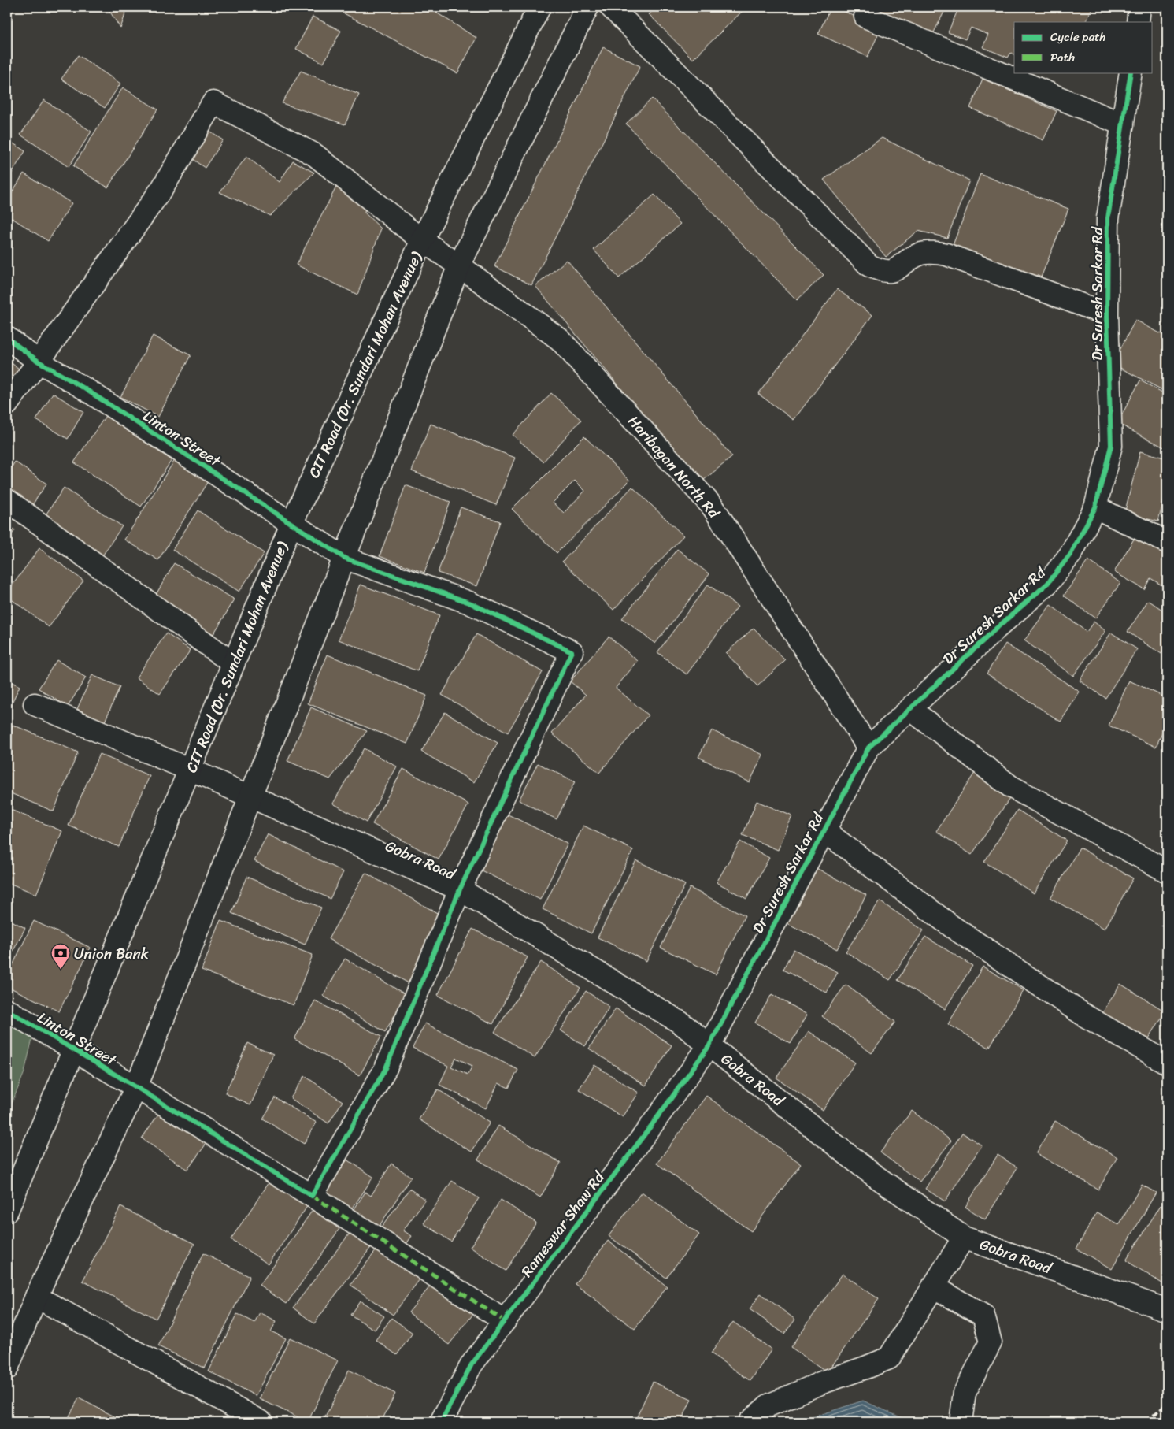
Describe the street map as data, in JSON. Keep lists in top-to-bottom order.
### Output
{
  "streets": {
    "street": [
      "Dr Suresh Sarkar Rd",
      "CIT Road (Dr. Sundari Mohan Avenue)",
      "Linton Street",
      "Haribagan North Rd",
      "Gobra Road",
      "Rameswar Shaw Rd"
    ]
  },
  "crossings": [
    ["Dr Suresh Sarkar Rd", "Haribagan North Rd"],
    ["Dr Suresh Sarkar Rd", "Gobra Road"],
    ["Dr Suresh Sarkar Rd", "Rameswar Shaw Rd"],
    ["CIT Road (Dr. Sundari Mohan Avenue)", "Linton Street"],
    ["CIT Road (Dr. Sundari Mohan Avenue)", "Haribagan North Rd"],
    ["CIT Road (Dr. Sundari Mohan Avenue)", "Gobra Road"],
    ["Linton Street", "Haribagan North Rd"],
    ["Gobra Road", "Rameswar Shaw Rd"]
  ],
  "places": {
    "bank": ["Union Bank"]
  },
  "legend": ["Cycle path", "Path"]
}
